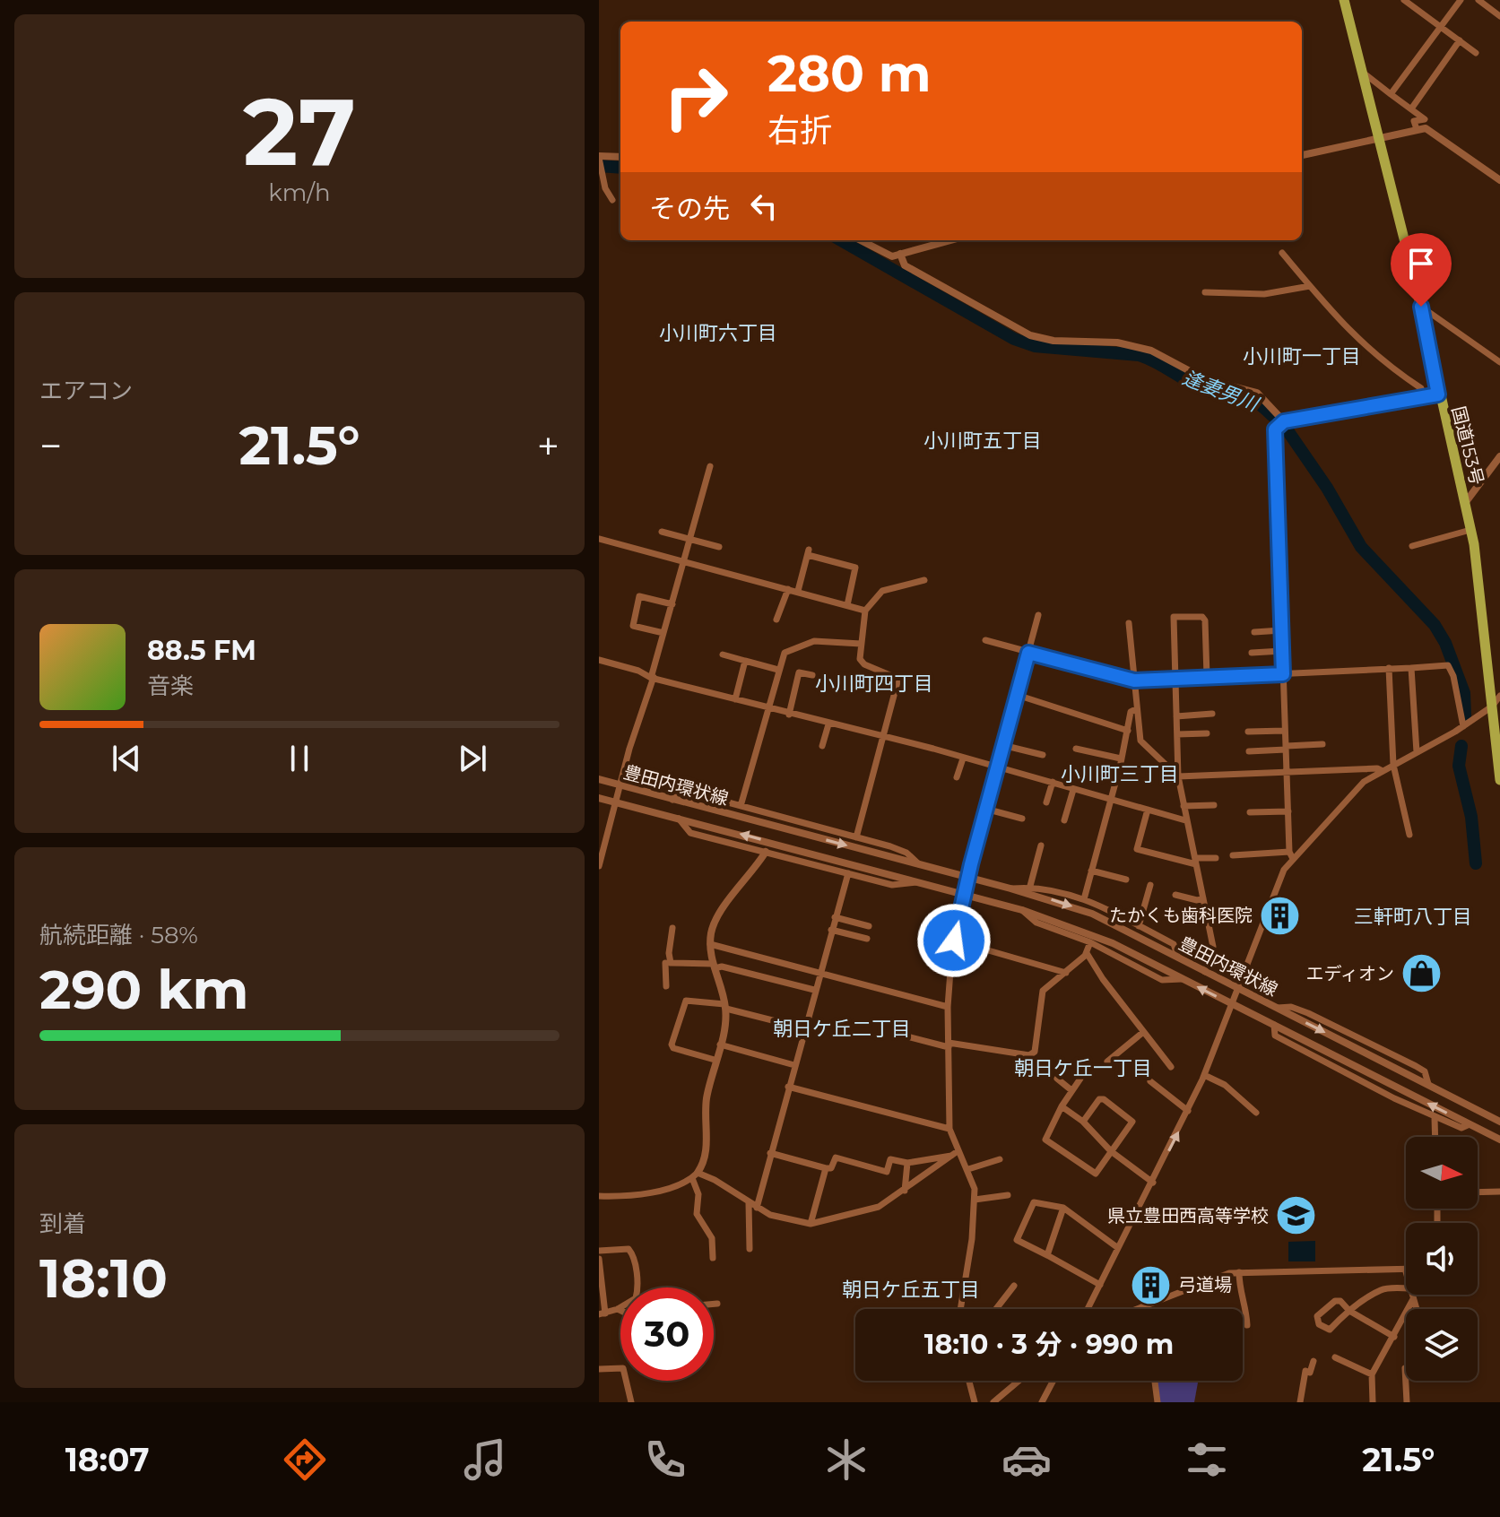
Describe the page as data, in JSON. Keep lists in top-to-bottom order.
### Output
{
  "streets": {
    "highway": ["国道153号"],
    "street": ["豊田内環状線"]
  },
  "districts": [
    "小川町六丁目",
    "小川町一丁目",
    "小川町五丁目",
    "小川町四丁目",
    "小川町三丁目",
    "三軒町八丁目",
    "朝日ケ丘二丁目",
    "朝日ケ丘一丁目",
    "朝日ケ丘五丁目"
  ],
  "water": ["逢妻男川"],
  "places": {
    "building": ["たかくも歯科医院", "弓道場"],
    "shop": ["エディオン"],
    "school or university": ["県立豊田西高等学校"]
  },
  "north": "right",
  "page": {
    "tile": [
      ["27", "km/h"],
      "エアコン",
      ["航続距離 · 58%", "290 km"],
      ["到着", "18:10"]
    ],
    "turn": ["280 m", "右折"],
    "then": "その先",
    "heat": ["−", "21.5°", "+"],
    "song": ["88.5 FM", "音楽"],
    "limit": "30",
    "trip": "18:10 · 3 分 · 990 m",
    "tabs": ["18:07", "21.5°"]
  }
}
